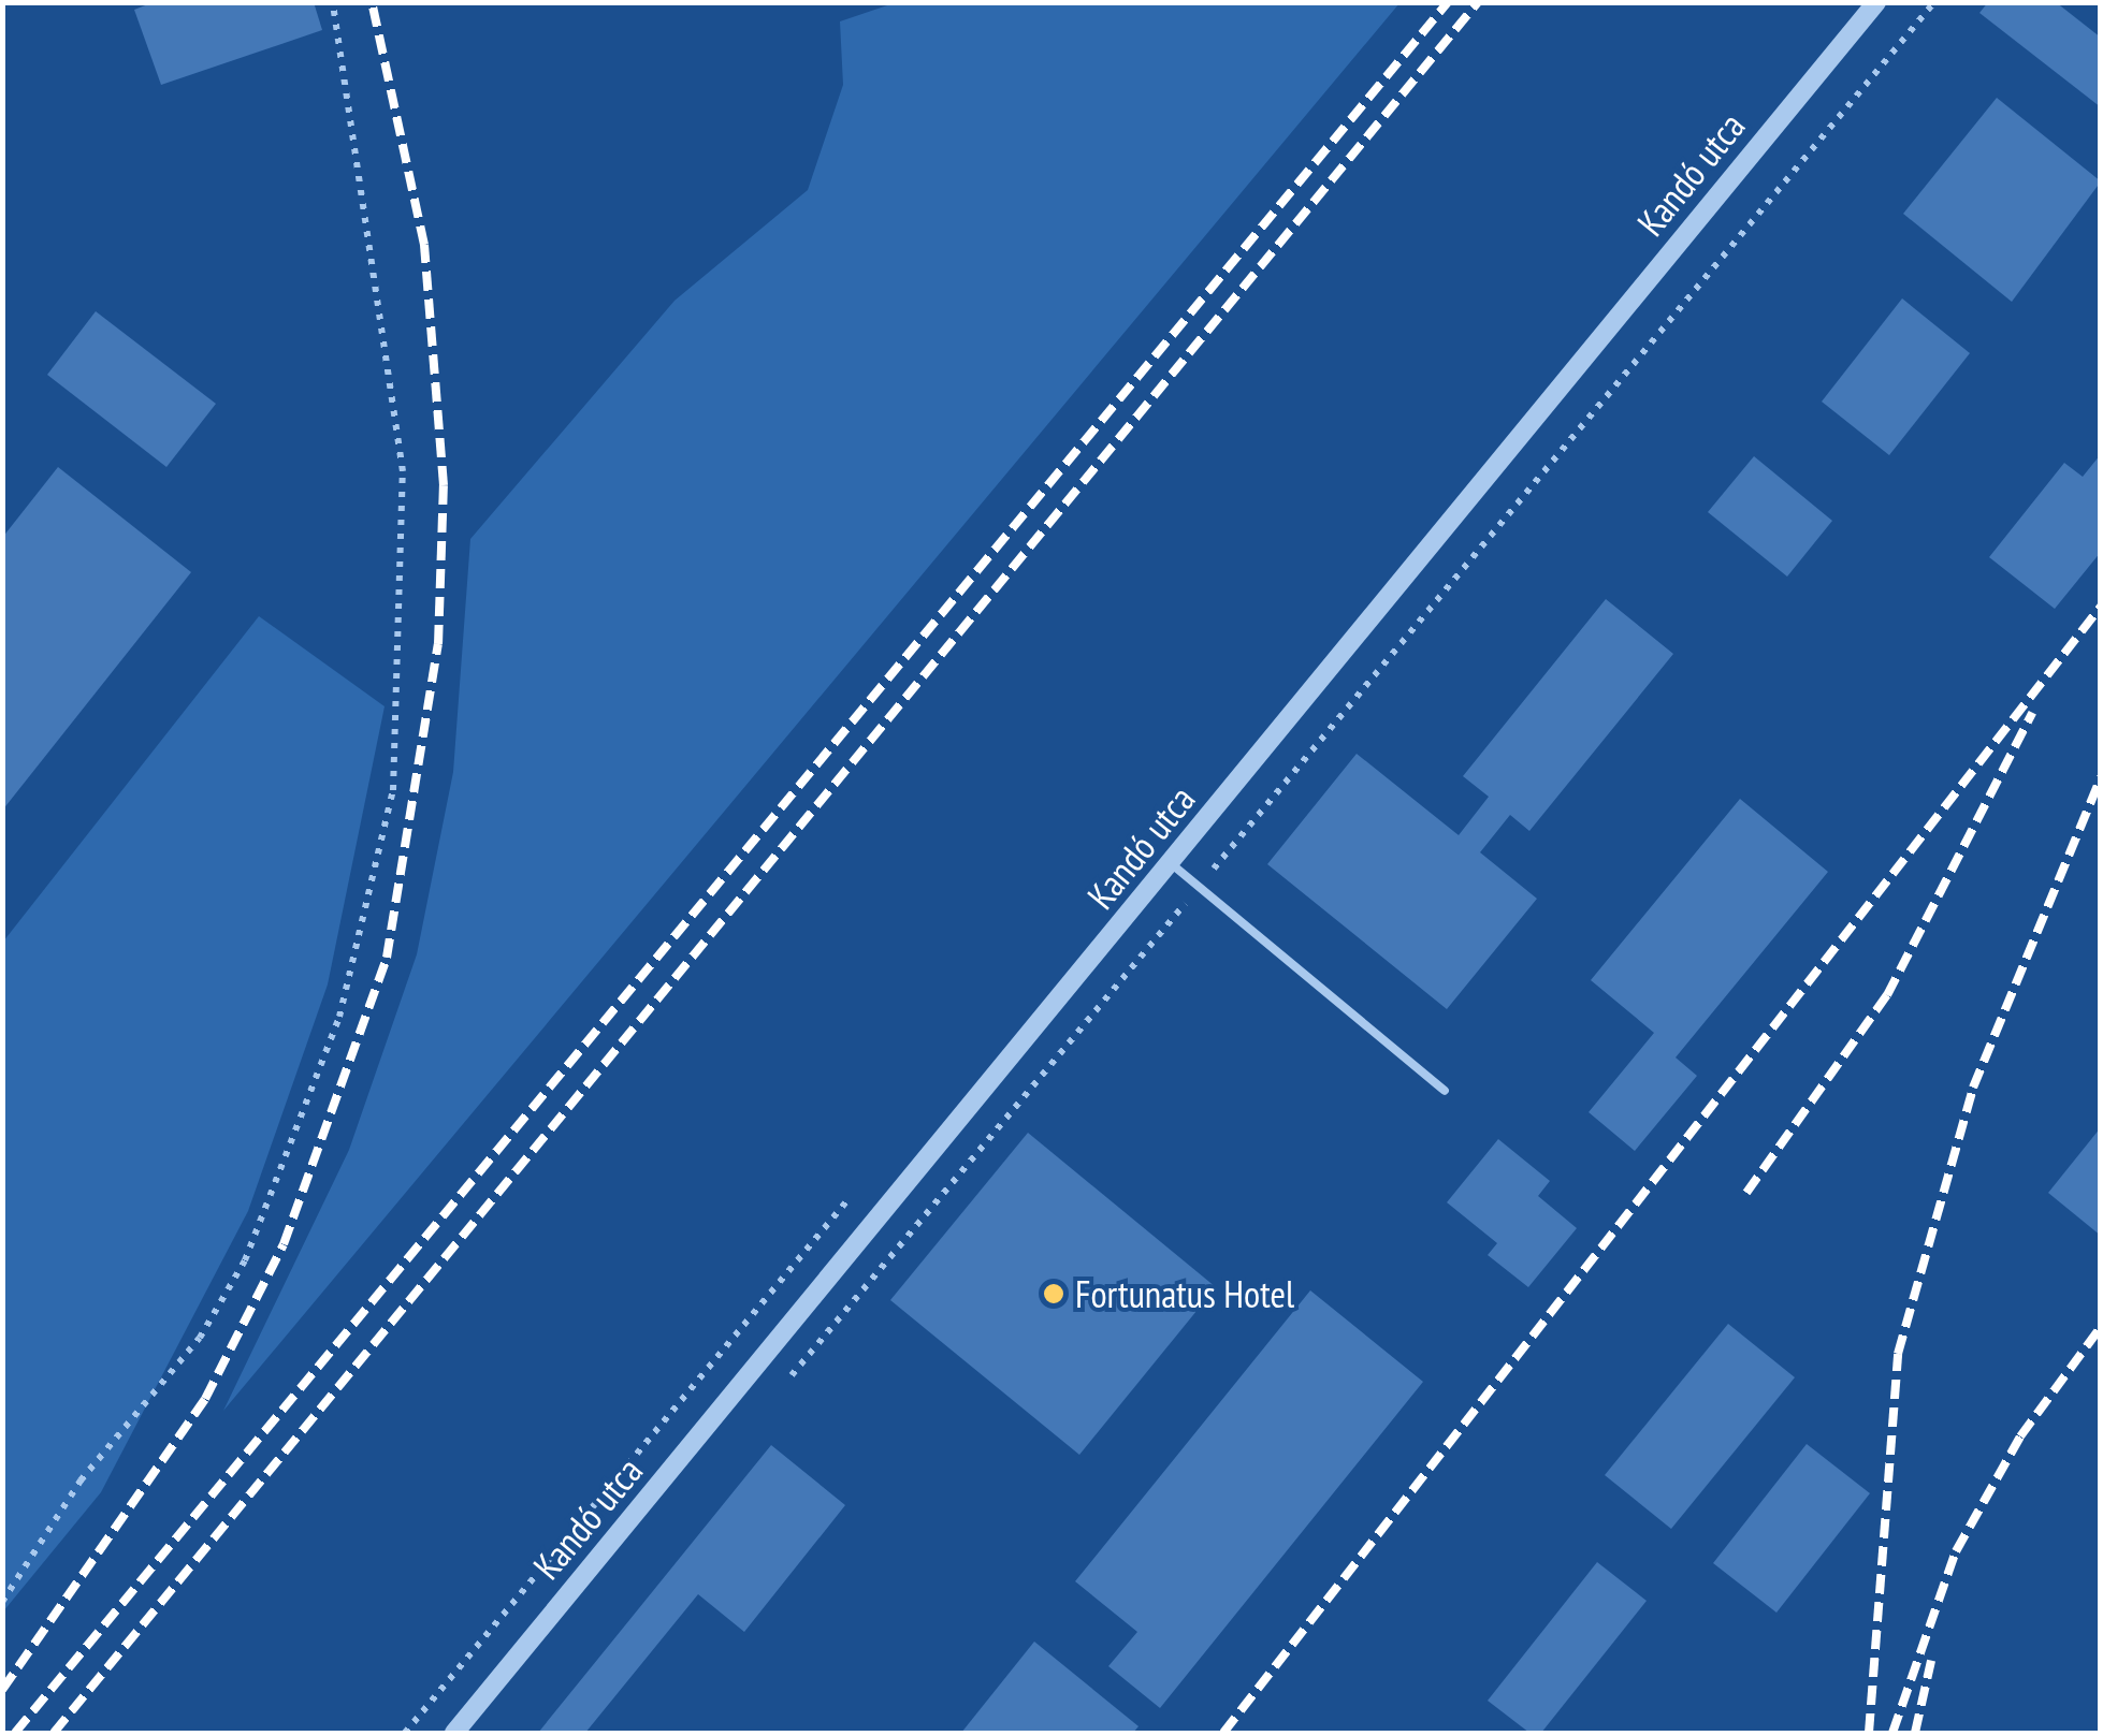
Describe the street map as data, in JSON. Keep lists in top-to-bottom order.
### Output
{
  "streets": {
    "street": ["Kandó utca"]
  },
  "places": ["Fortunatus Hotel"]
}
